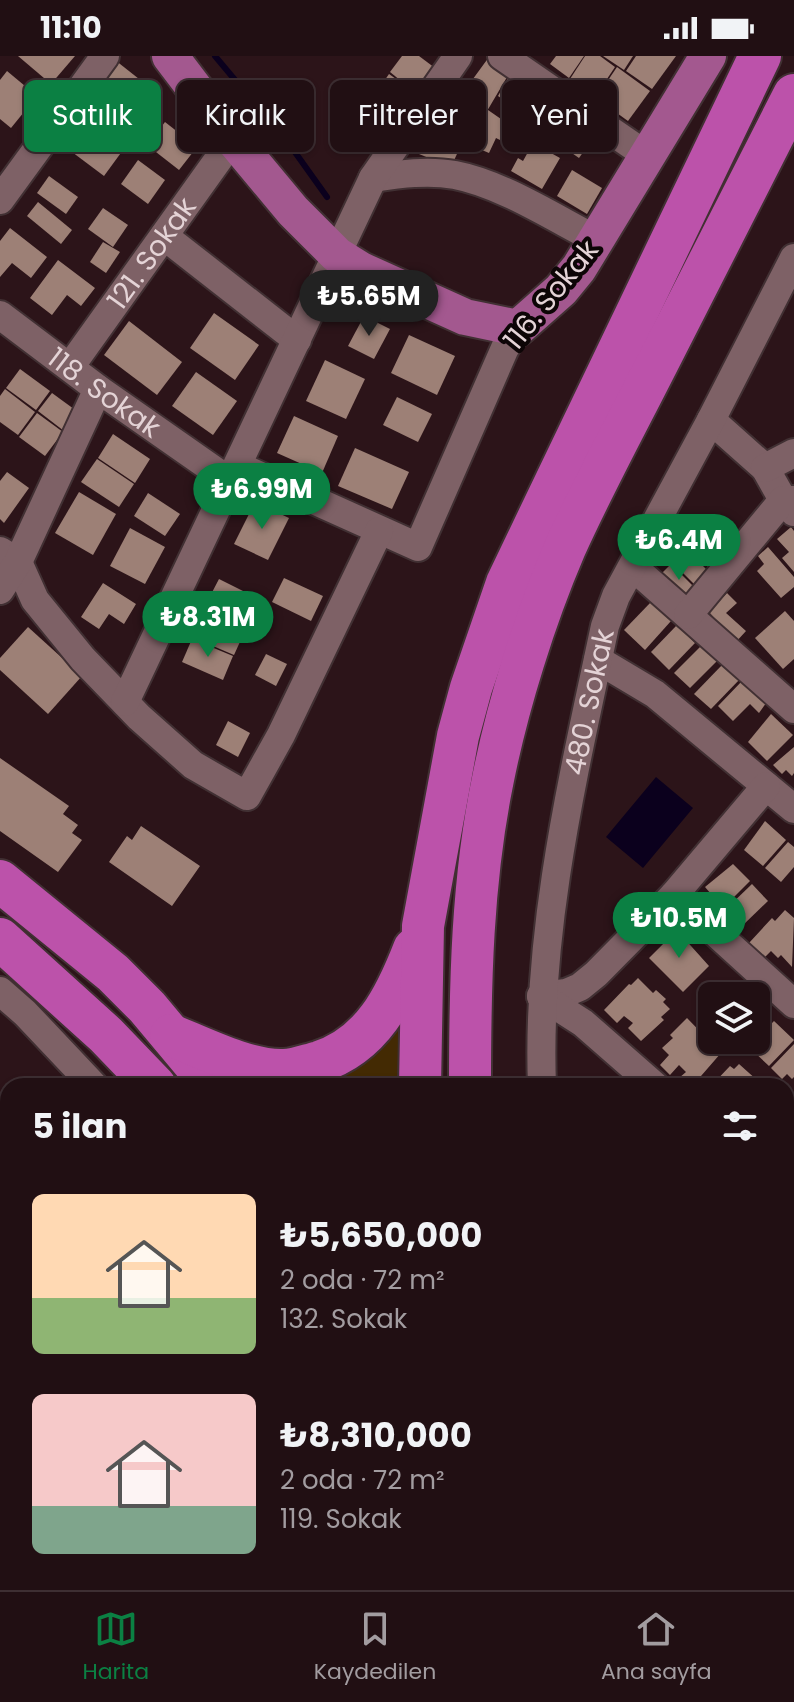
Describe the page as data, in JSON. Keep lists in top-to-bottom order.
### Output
{
  "streets": {
    "main road": ["116. Sokak"],
    "street": ["121. Sokak", "118. Sokak", "480. Sokak"]
  },
  "crossings": [
    ["121. Sokak", "118. Sokak"]
  ],
  "page": {
    "status": "11:10",
    "chip": [
      "Satılık",
      "Kiralık",
      "Filtreler",
      "Yeni"
    ],
    "price": [
      "₺5.65M",
      "₺6.99M",
      "₺6.4M",
      "₺8.31M",
      "₺10.5M"
    ],
    "heading": "5 ilan",
    "list": [
      {
        "name": "₺5,650,000",
        "note": "2 oda · 72 m² · 132. Sokak"
      },
      {
        "name": "₺8,310,000",
        "note": "2 oda · 72 m² · 119. Sokak"
      }
    ],
    "tabs": ["Harita", "Kaydedilen", "Ana sayfa"]
  }
}
